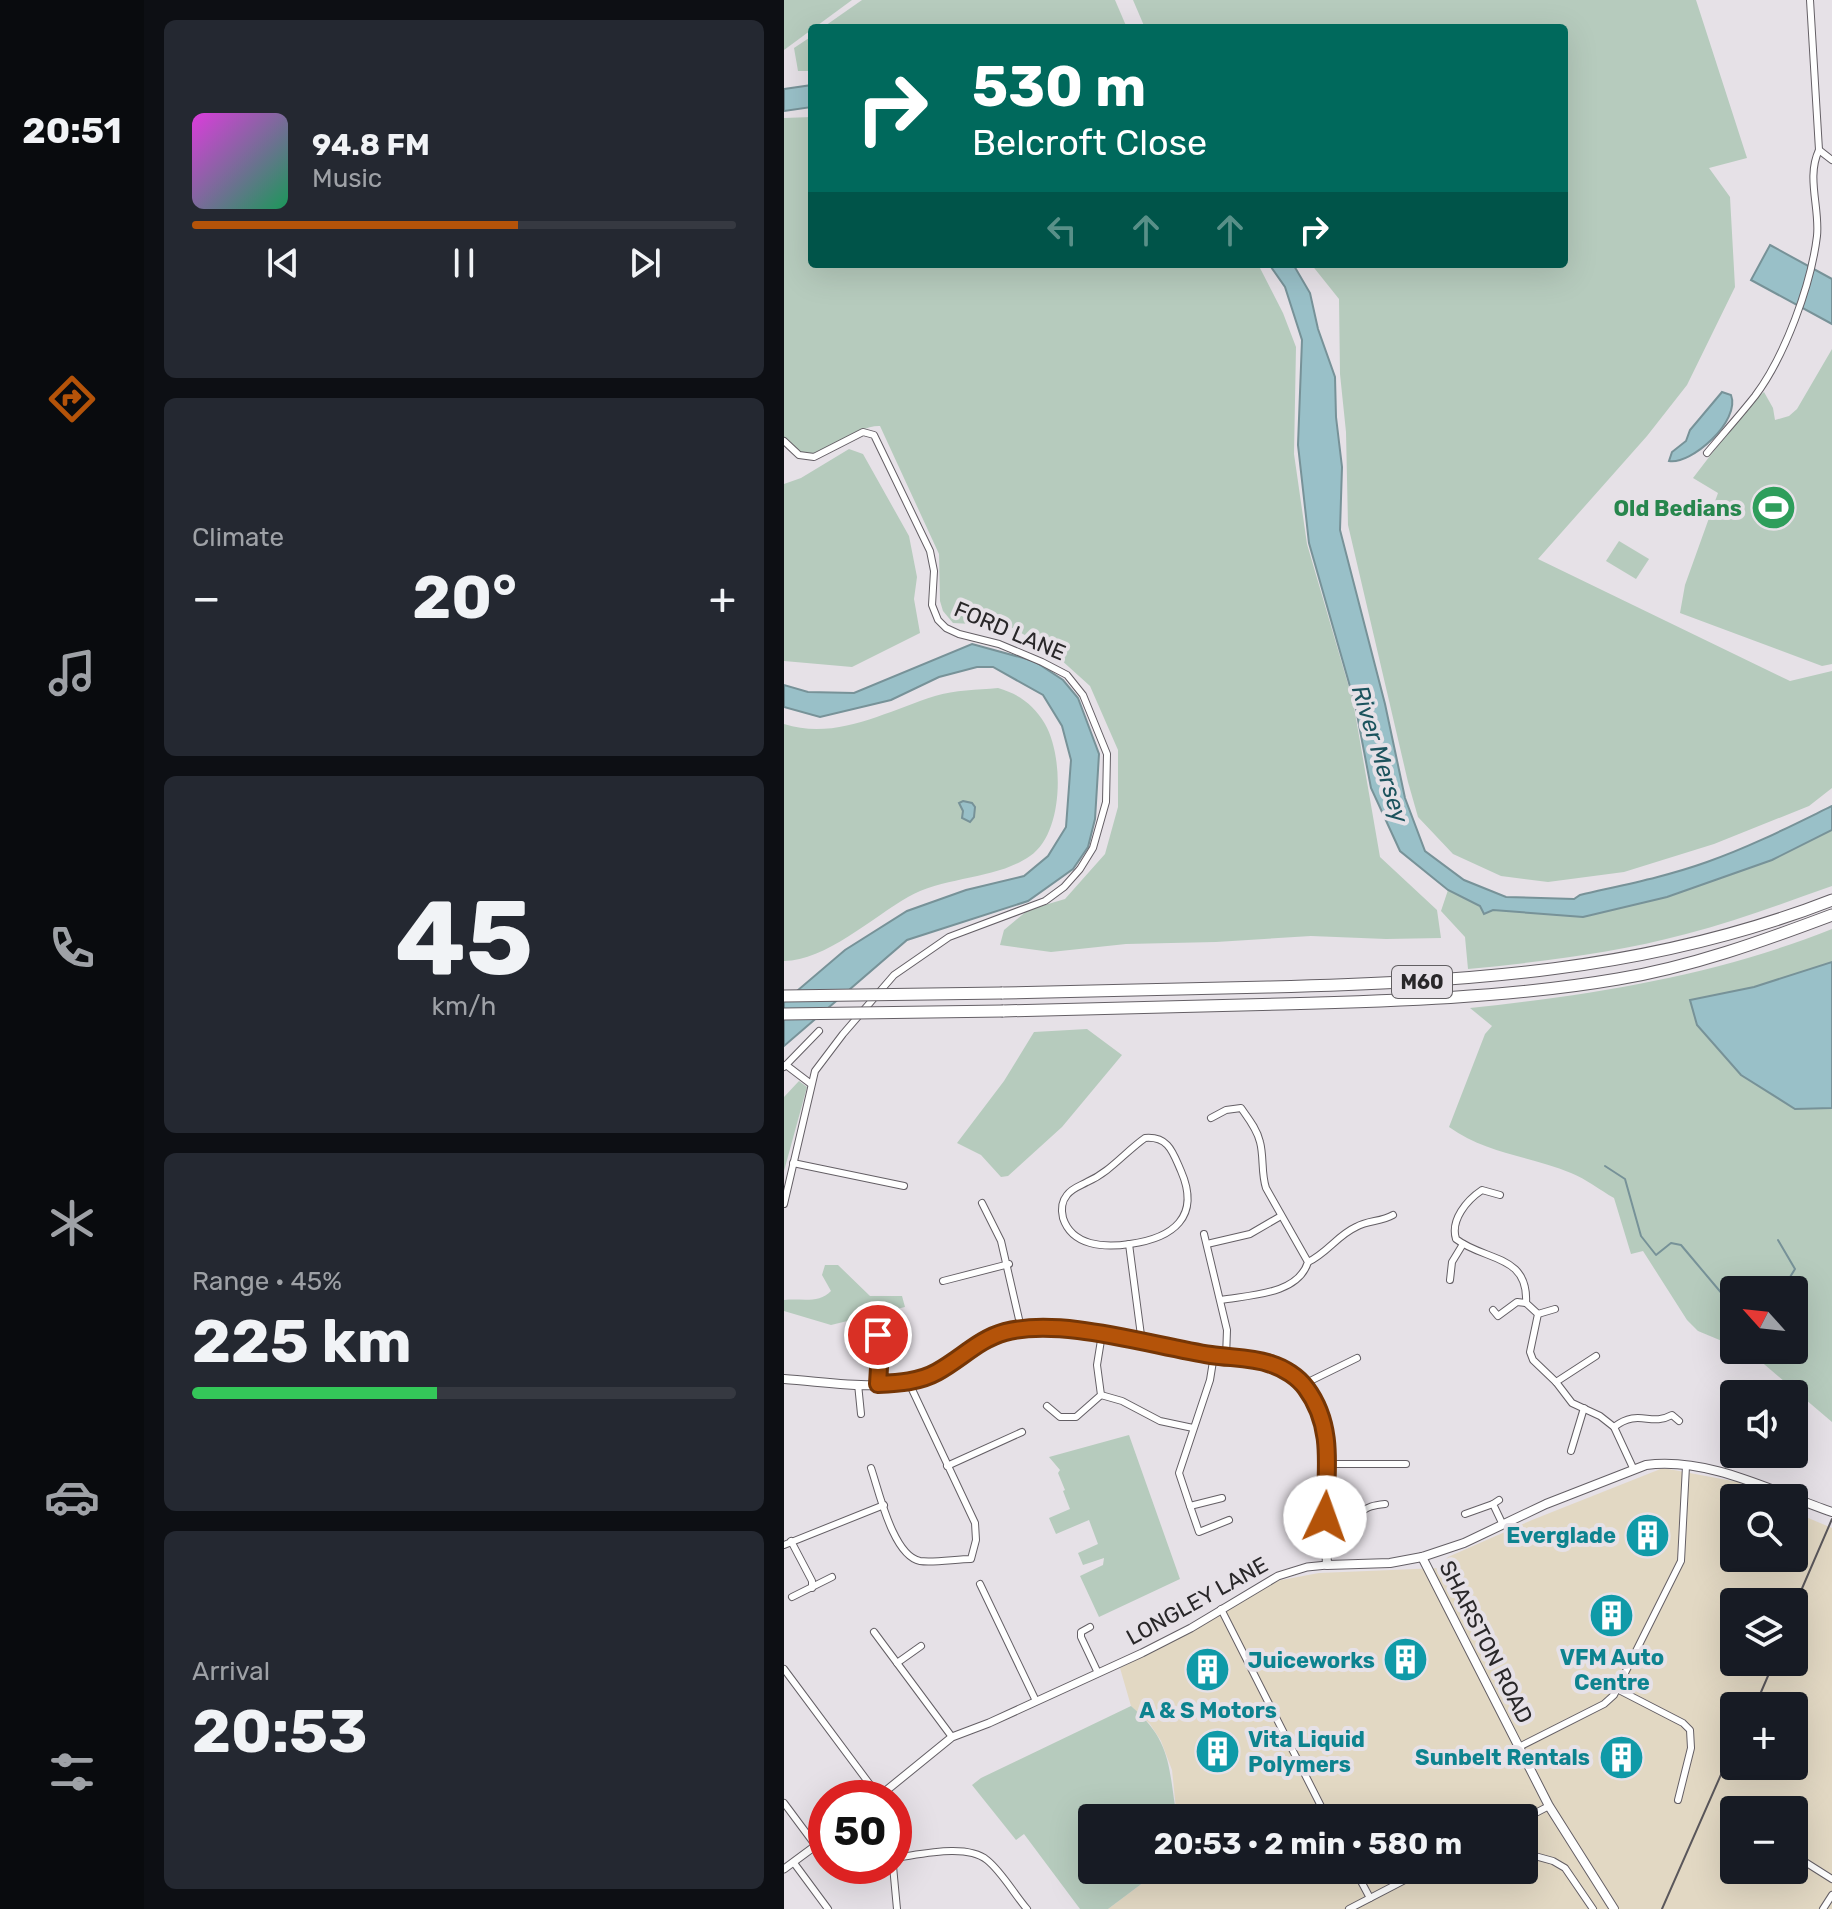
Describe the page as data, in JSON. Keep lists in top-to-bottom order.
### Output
{
  "streets": {
    "highway": ["M60"],
    "main road": ["LONGLEY LANE", "SHARSTON ROAD"],
    "street": ["FORD LANE"]
  },
  "crossings": [
    ["LONGLEY LANE", "SHARSTON ROAD"]
  ],
  "water": ["River Mersey"],
  "places": {
    "sports": ["Old Bedians"],
    "building": [
      "Everglade",
      "VFM Auto Centre",
      "Juiceworks",
      "A & S Motors",
      "Vita Liquid Polymers",
      "Sunbelt Rentals"
    ]
  },
  "north": "top left",
  "page": {
    "tabs": "20:51",
    "turn": ["530 m", "Belcroft Close"],
    "song": ["94.8 FM", "Music"],
    "tile": [
      "Climate",
      ["45", "km/h"],
      ["Range · 45%", "225 km"],
      ["Arrival", "20:53"]
    ],
    "heat": ["−", "20°", "+"],
    "map_buttons": ["+", "−"],
    "limit": "50",
    "trip": "20:53 · 2 min · 580 m"
  }
}
